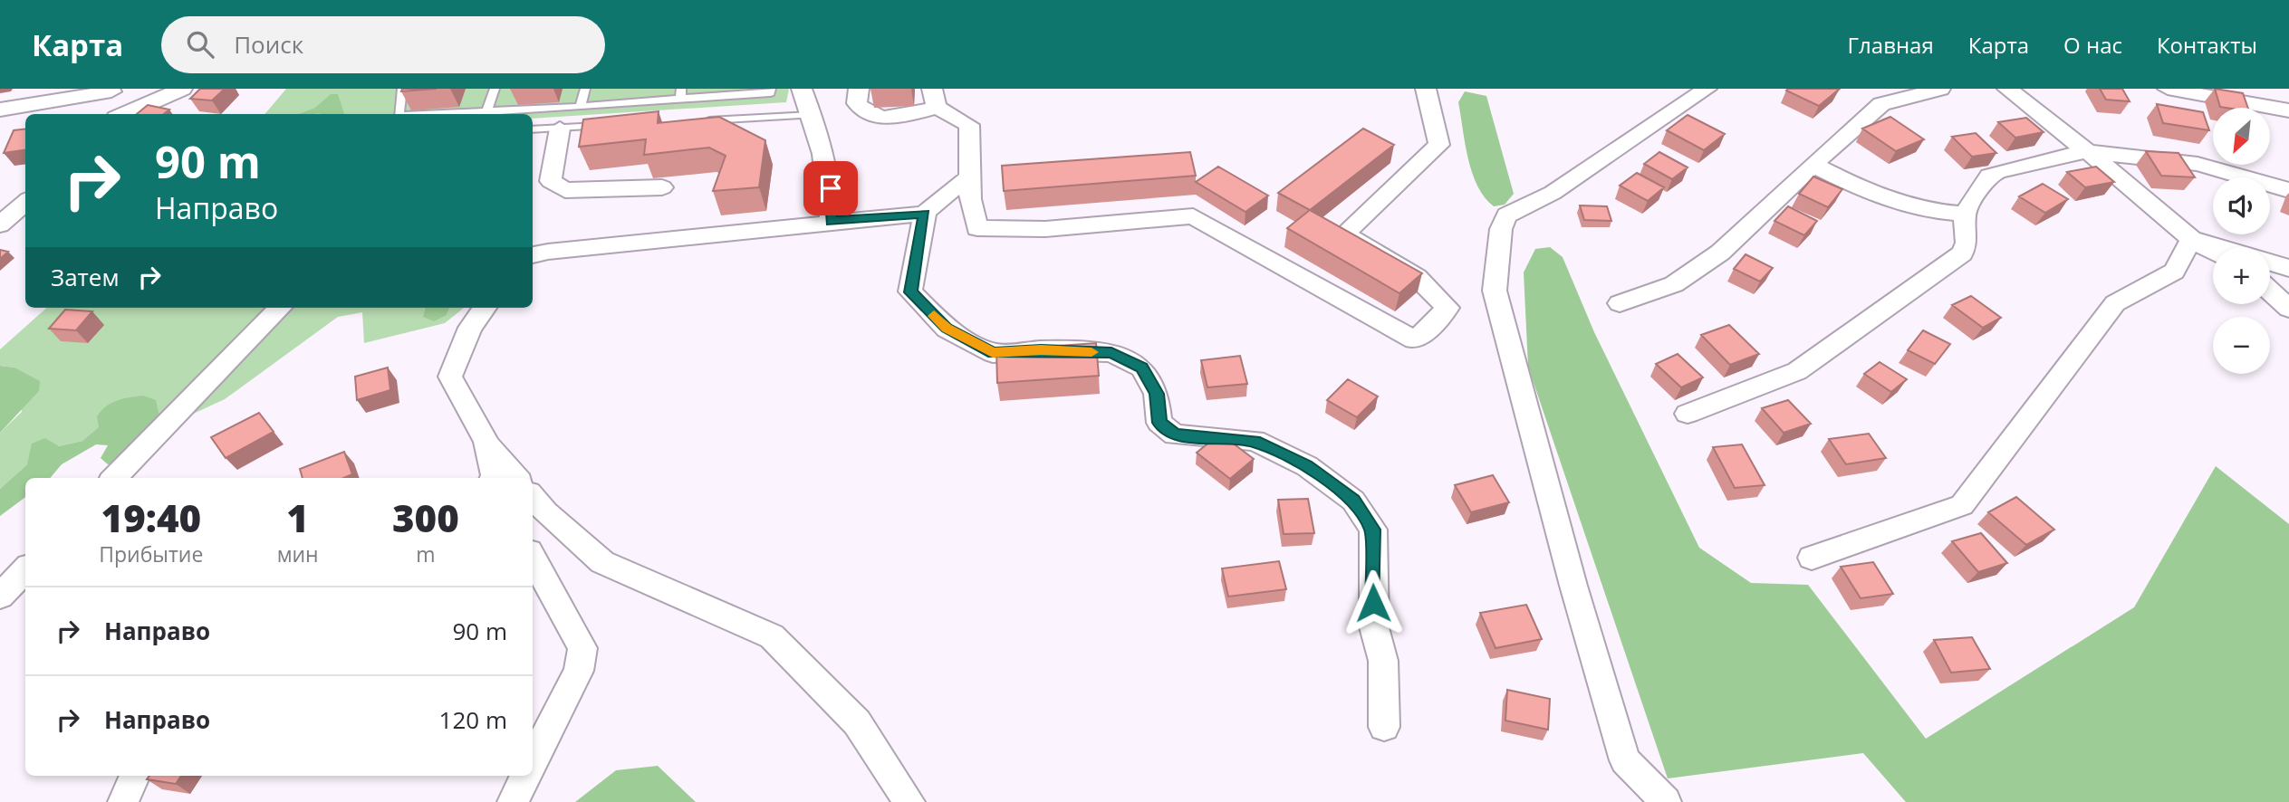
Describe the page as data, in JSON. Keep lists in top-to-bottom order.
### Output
{
  "north": "bottom left",
  "page": {
    "header": "Карта",
    "search": "Поиск",
    "nav": [
      "Главная",
      "Карта",
      "О нас",
      "Контакты"
    ],
    "map_buttons": ["+", "−"],
    "turn": ["90 m", "Направо"],
    "then": "Затем",
    "eta": [
      "19:40",
      "Прибытие",
      "1",
      "мин",
      "300",
      "m"
    ],
    "list": [
      {
        "name": "Направо",
        "value": "90 m"
      },
      {
        "name": "Направо",
        "value": "120 m"
      }
    ]
  }
}
